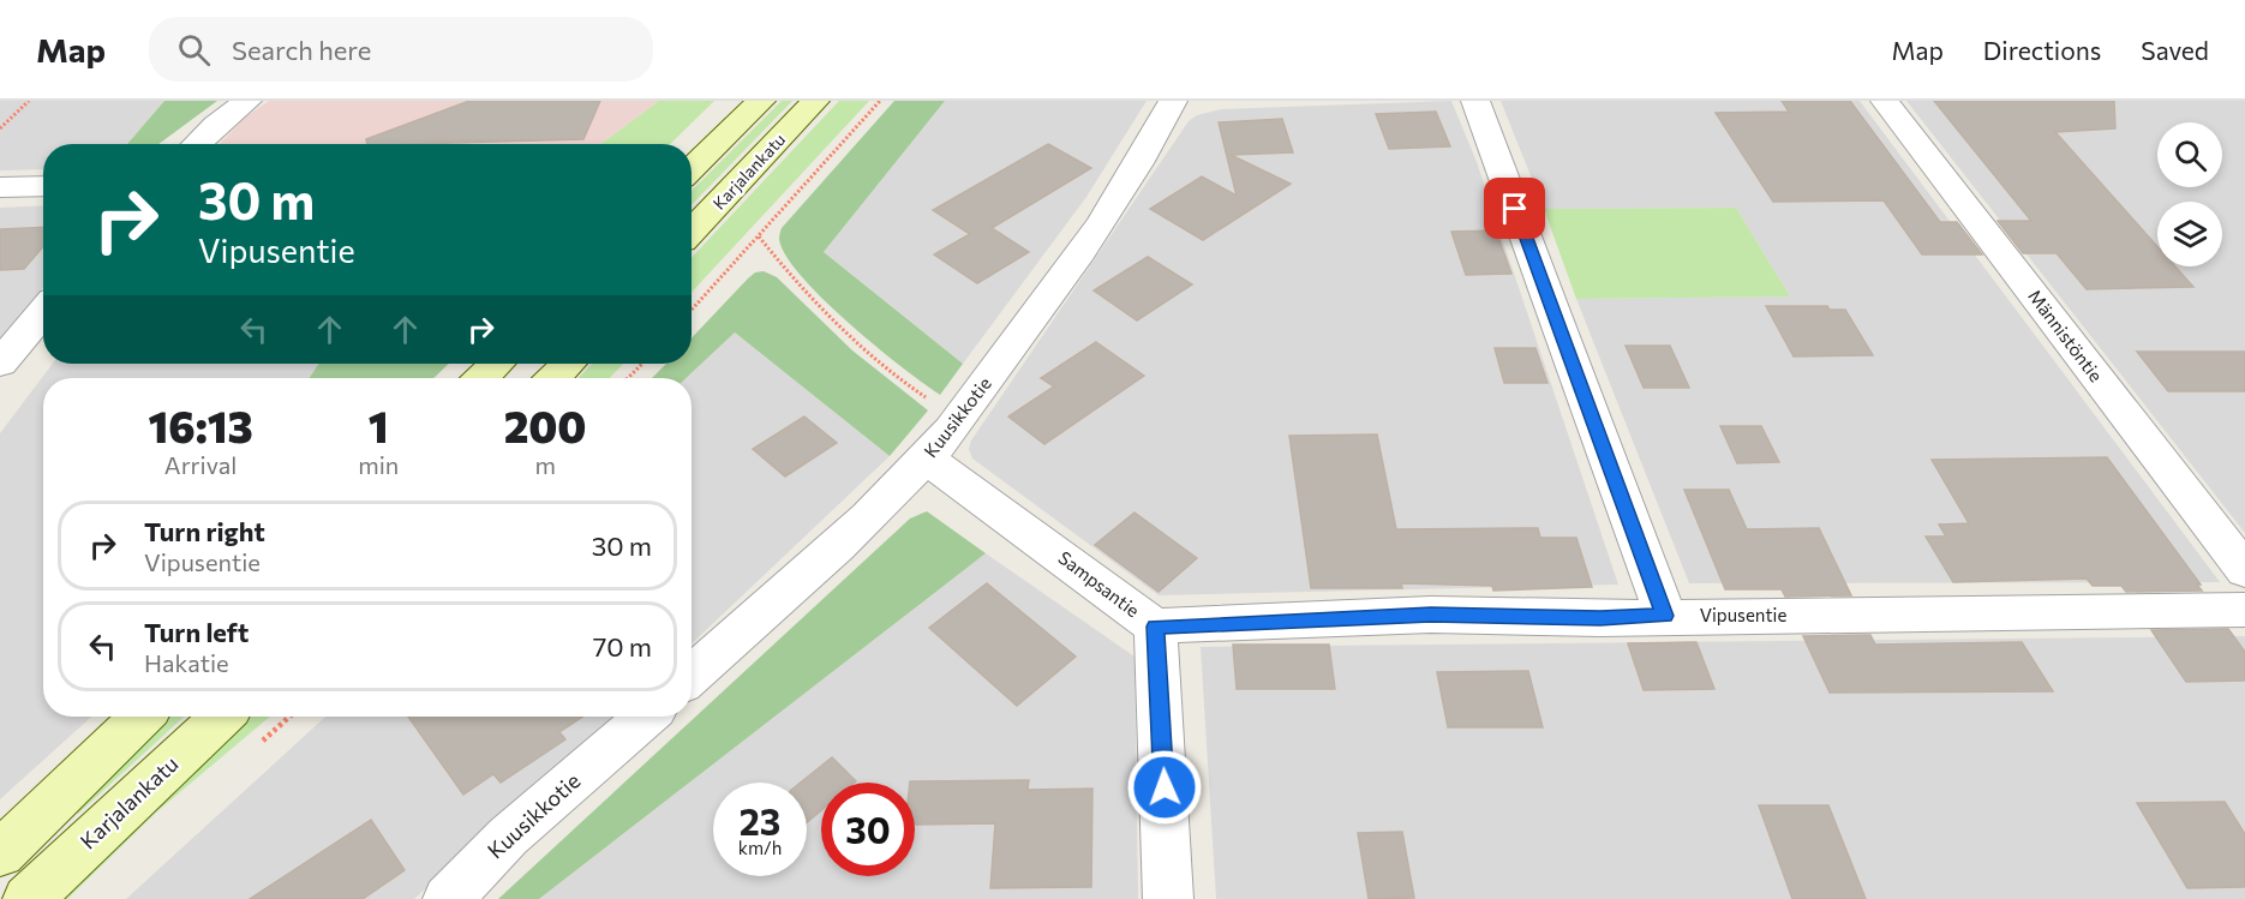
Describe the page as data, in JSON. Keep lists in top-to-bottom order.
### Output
{
  "streets": {
    "main road": ["Karjalankatu"],
    "street": [
      "Männistöntie",
      "Kuusikkotie",
      "Sampsantie",
      "Vipusentie"
    ]
  },
  "crossings": [
    ["Kuusikkotie", "Sampsantie"],
    ["Sampsantie", "Vipusentie"]
  ],
  "page": {
    "header": "Map",
    "search": "Search here",
    "nav": ["Map", "Directions", "Saved"],
    "turn": ["30 m", "Vipusentie"],
    "eta": [
      "16:13",
      "Arrival",
      "1",
      "min",
      "200",
      "m"
    ],
    "list": [
      {
        "name": "Turn right",
        "note": "Vipusentie",
        "value": "30 m"
      },
      {
        "name": "Turn left",
        "note": "Hakatie",
        "value": "70 m"
      }
    ],
    "speed": "23 km/h",
    "limit": "30"
  }
}
